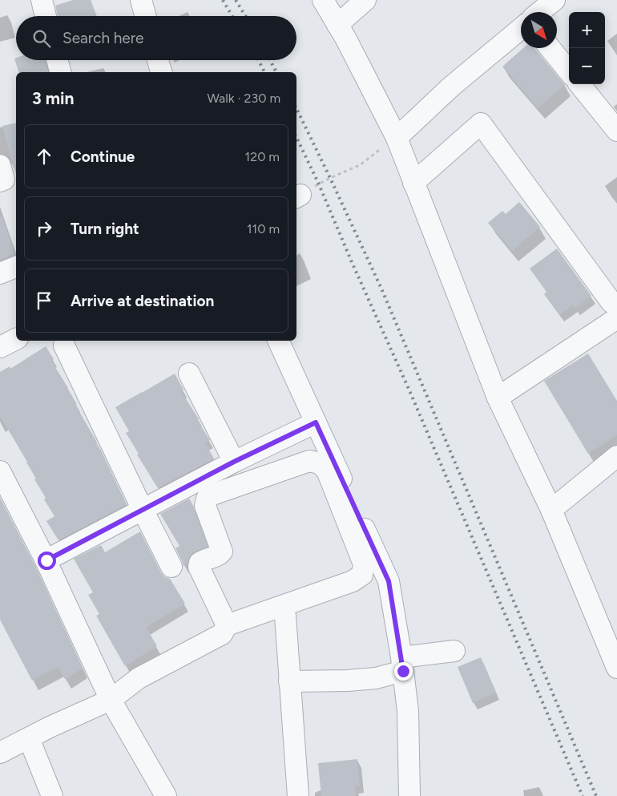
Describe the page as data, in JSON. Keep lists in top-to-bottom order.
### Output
{
  "north": "bottom right",
  "page": {
    "map_buttons": ["+", "−"],
    "search": "Search here",
    "heading": ["3 min", "Walk · 230 m"],
    "list": [
      ["Continue", "120 m"],
      ["Turn right", "110 m"],
      "Arrive at destination"
    ]
  }
}
